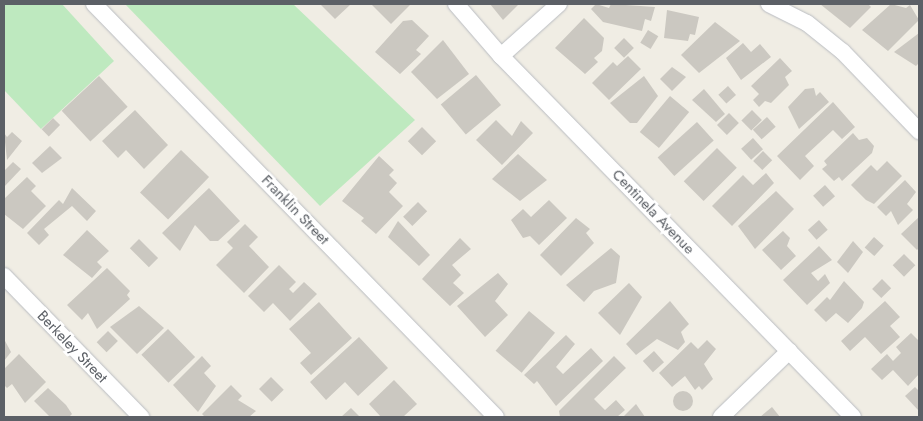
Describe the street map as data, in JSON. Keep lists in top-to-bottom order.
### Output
{
  "streets": {
    "street": ["Franklin Street", "Centinela Avenue", "Berkeley Street"]
  }
}
